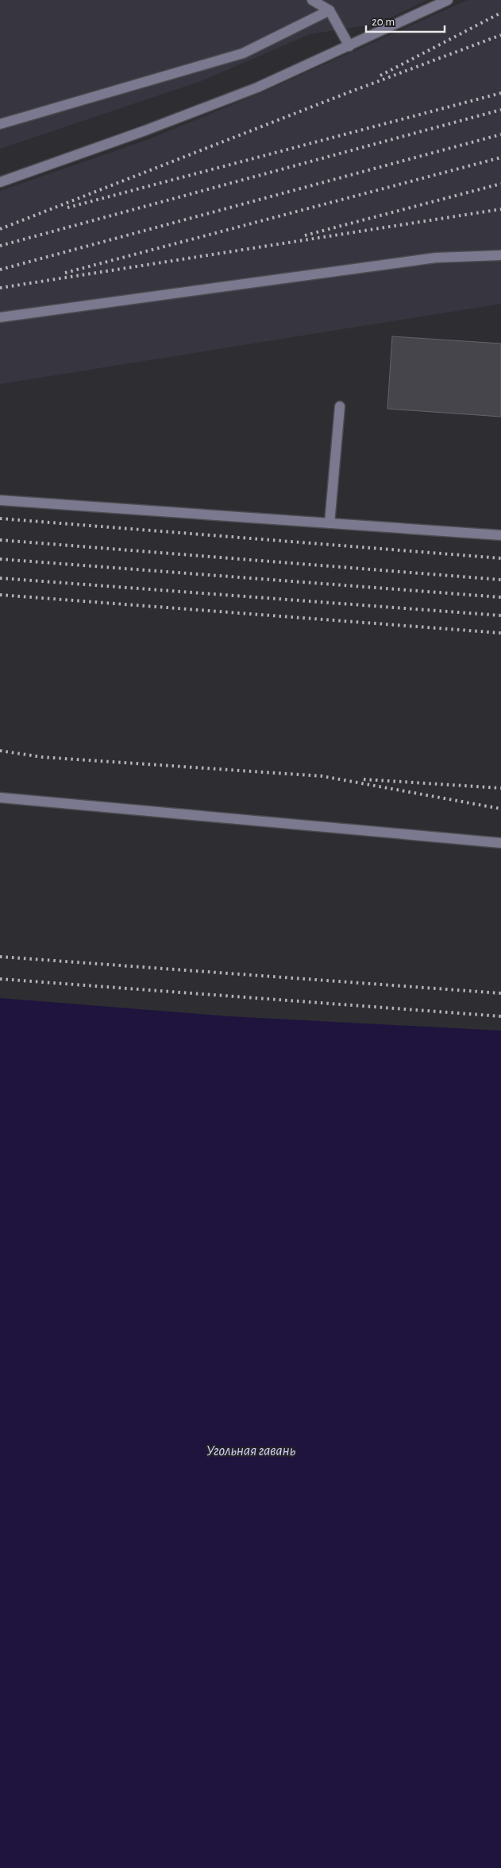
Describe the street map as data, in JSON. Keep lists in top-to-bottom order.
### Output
{
  "water": ["Угольная гавань"],
  "scale_bar": "20 m"
}
